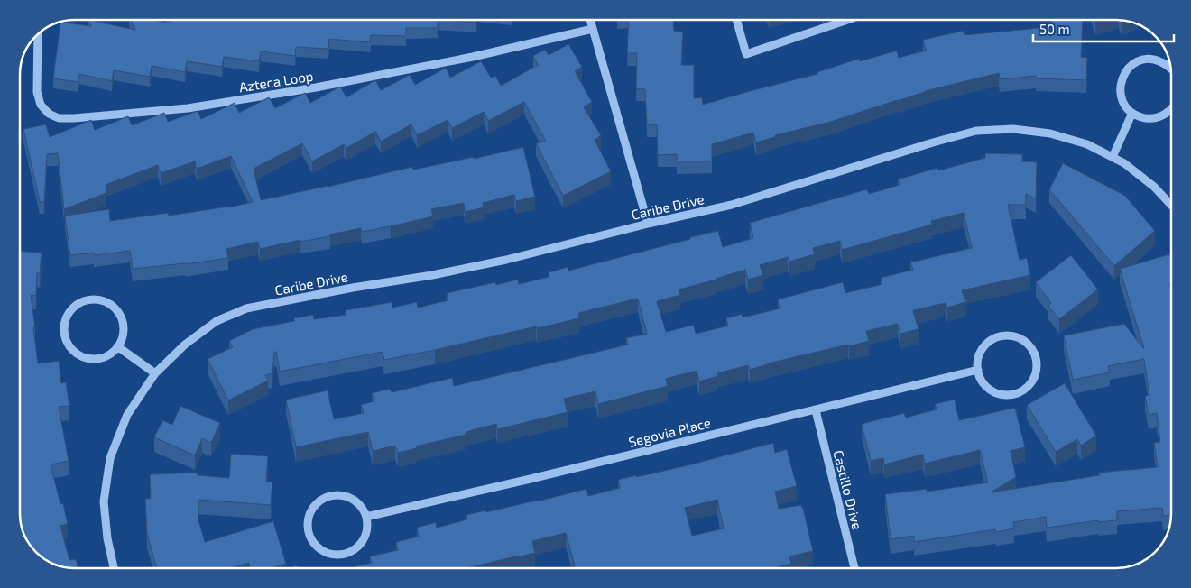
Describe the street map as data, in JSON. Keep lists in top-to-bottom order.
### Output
{
  "streets": {
    "street": [
      "Azteca Loop",
      "Caribe Drive",
      "Segovia Place",
      "Castillo Drive"
    ]
  },
  "crossings": [
    ["Segovia Place", "Castillo Drive"]
  ],
  "scale_bar": "50 m"
}
